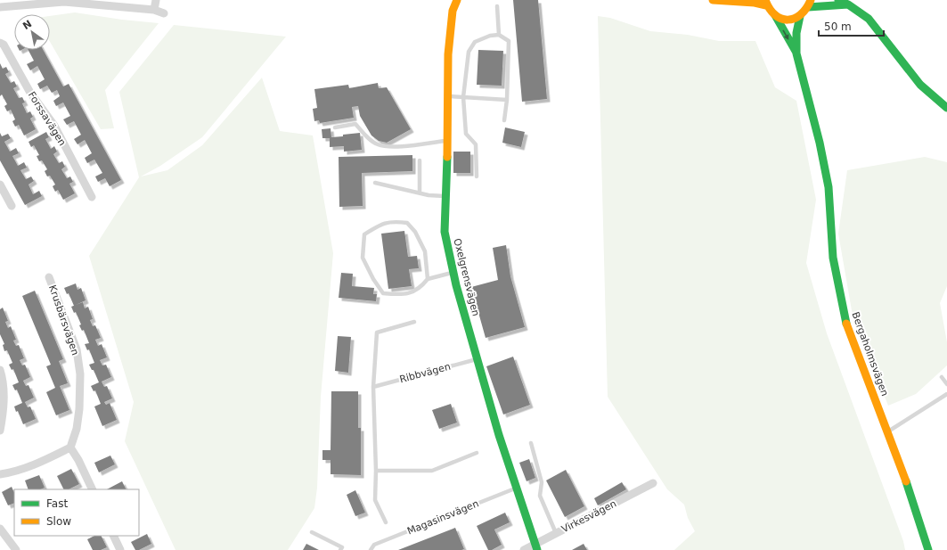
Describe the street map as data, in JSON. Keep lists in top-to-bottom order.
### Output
{
  "streets": {
    "street": [
      "Forssavägen",
      "Oxelgrensvägen",
      "Krusbärsvägen",
      "Bergaholmsvägen",
      "Virkesvägen"
    ],
    "lane": ["Ribbvägen", "Magasinsvägen"]
  },
  "crossings": [
    ["Oxelgrensvägen", "Ribbvägen"],
    ["Oxelgrensvägen", "Virkesvägen"],
    ["Oxelgrensvägen", "Magasinsvägen"]
  ],
  "legend": ["Fast", "Slow"],
  "scale_bar": "50 m",
  "north": "top left"
}
